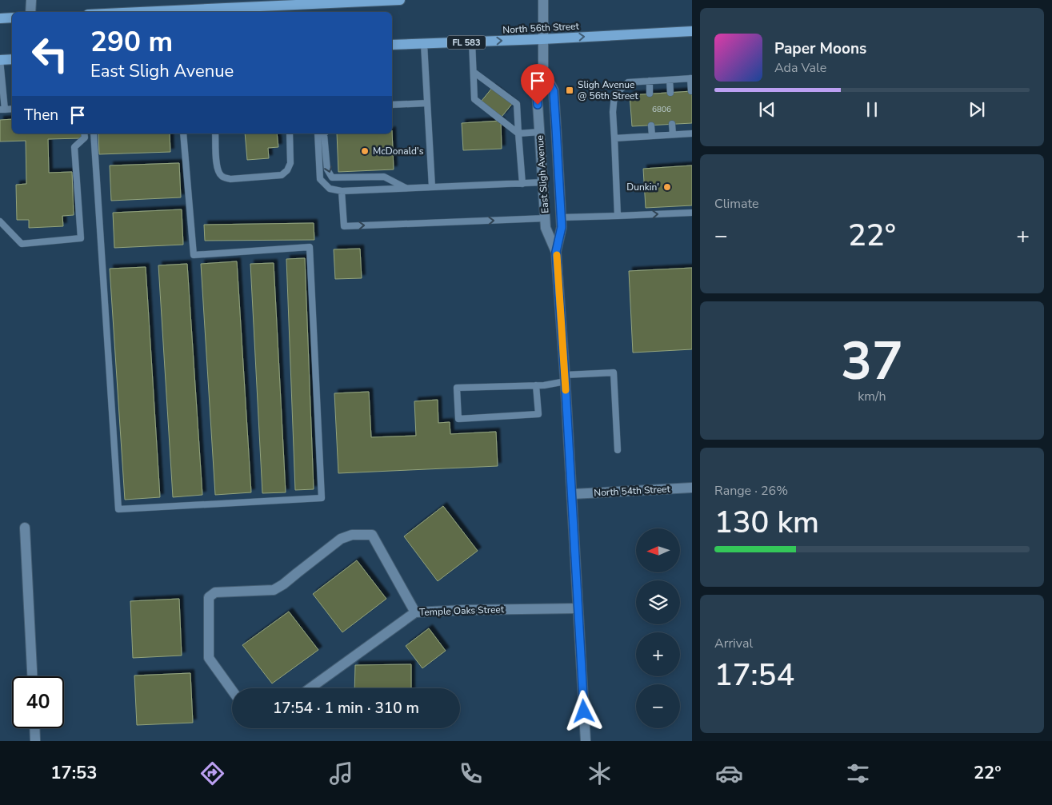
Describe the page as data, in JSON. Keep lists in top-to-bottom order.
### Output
{
  "streets": {
    "main road": ["North 56th Street", "FL 583"],
    "street": ["East Sligh Avenue", "North 54th Street", "Temple Oaks Street"]
  },
  "crossings": [
    ["North 56th Street", "East Sligh Avenue"],
    ["East Sligh Avenue", "North 54th Street"],
    ["East Sligh Avenue", "Temple Oaks Street"]
  ],
  "one_way": ["North 56th Street"],
  "places": {
    "transit": ["Sligh Avenue @ 56th Street"],
    "other": ["McDonald's", "Dunkin'"]
  },
  "house_numbers": ["6806"],
  "north": "left",
  "page": {
    "turn": ["290 m", "East Sligh Avenue"],
    "song": ["Paper Moons", "Ada Vale"],
    "then": "Then",
    "tile": [
      "Climate",
      ["37", "km/h"],
      ["Range · 26%", "130 km"],
      ["Arrival", "17:54"]
    ],
    "heat": ["−", "22°", "+"],
    "map_buttons": ["+", "−"],
    "limit": "40",
    "trip": "17:54 · 1 min · 310 m",
    "tabs": ["17:53", "22°"]
  }
}
